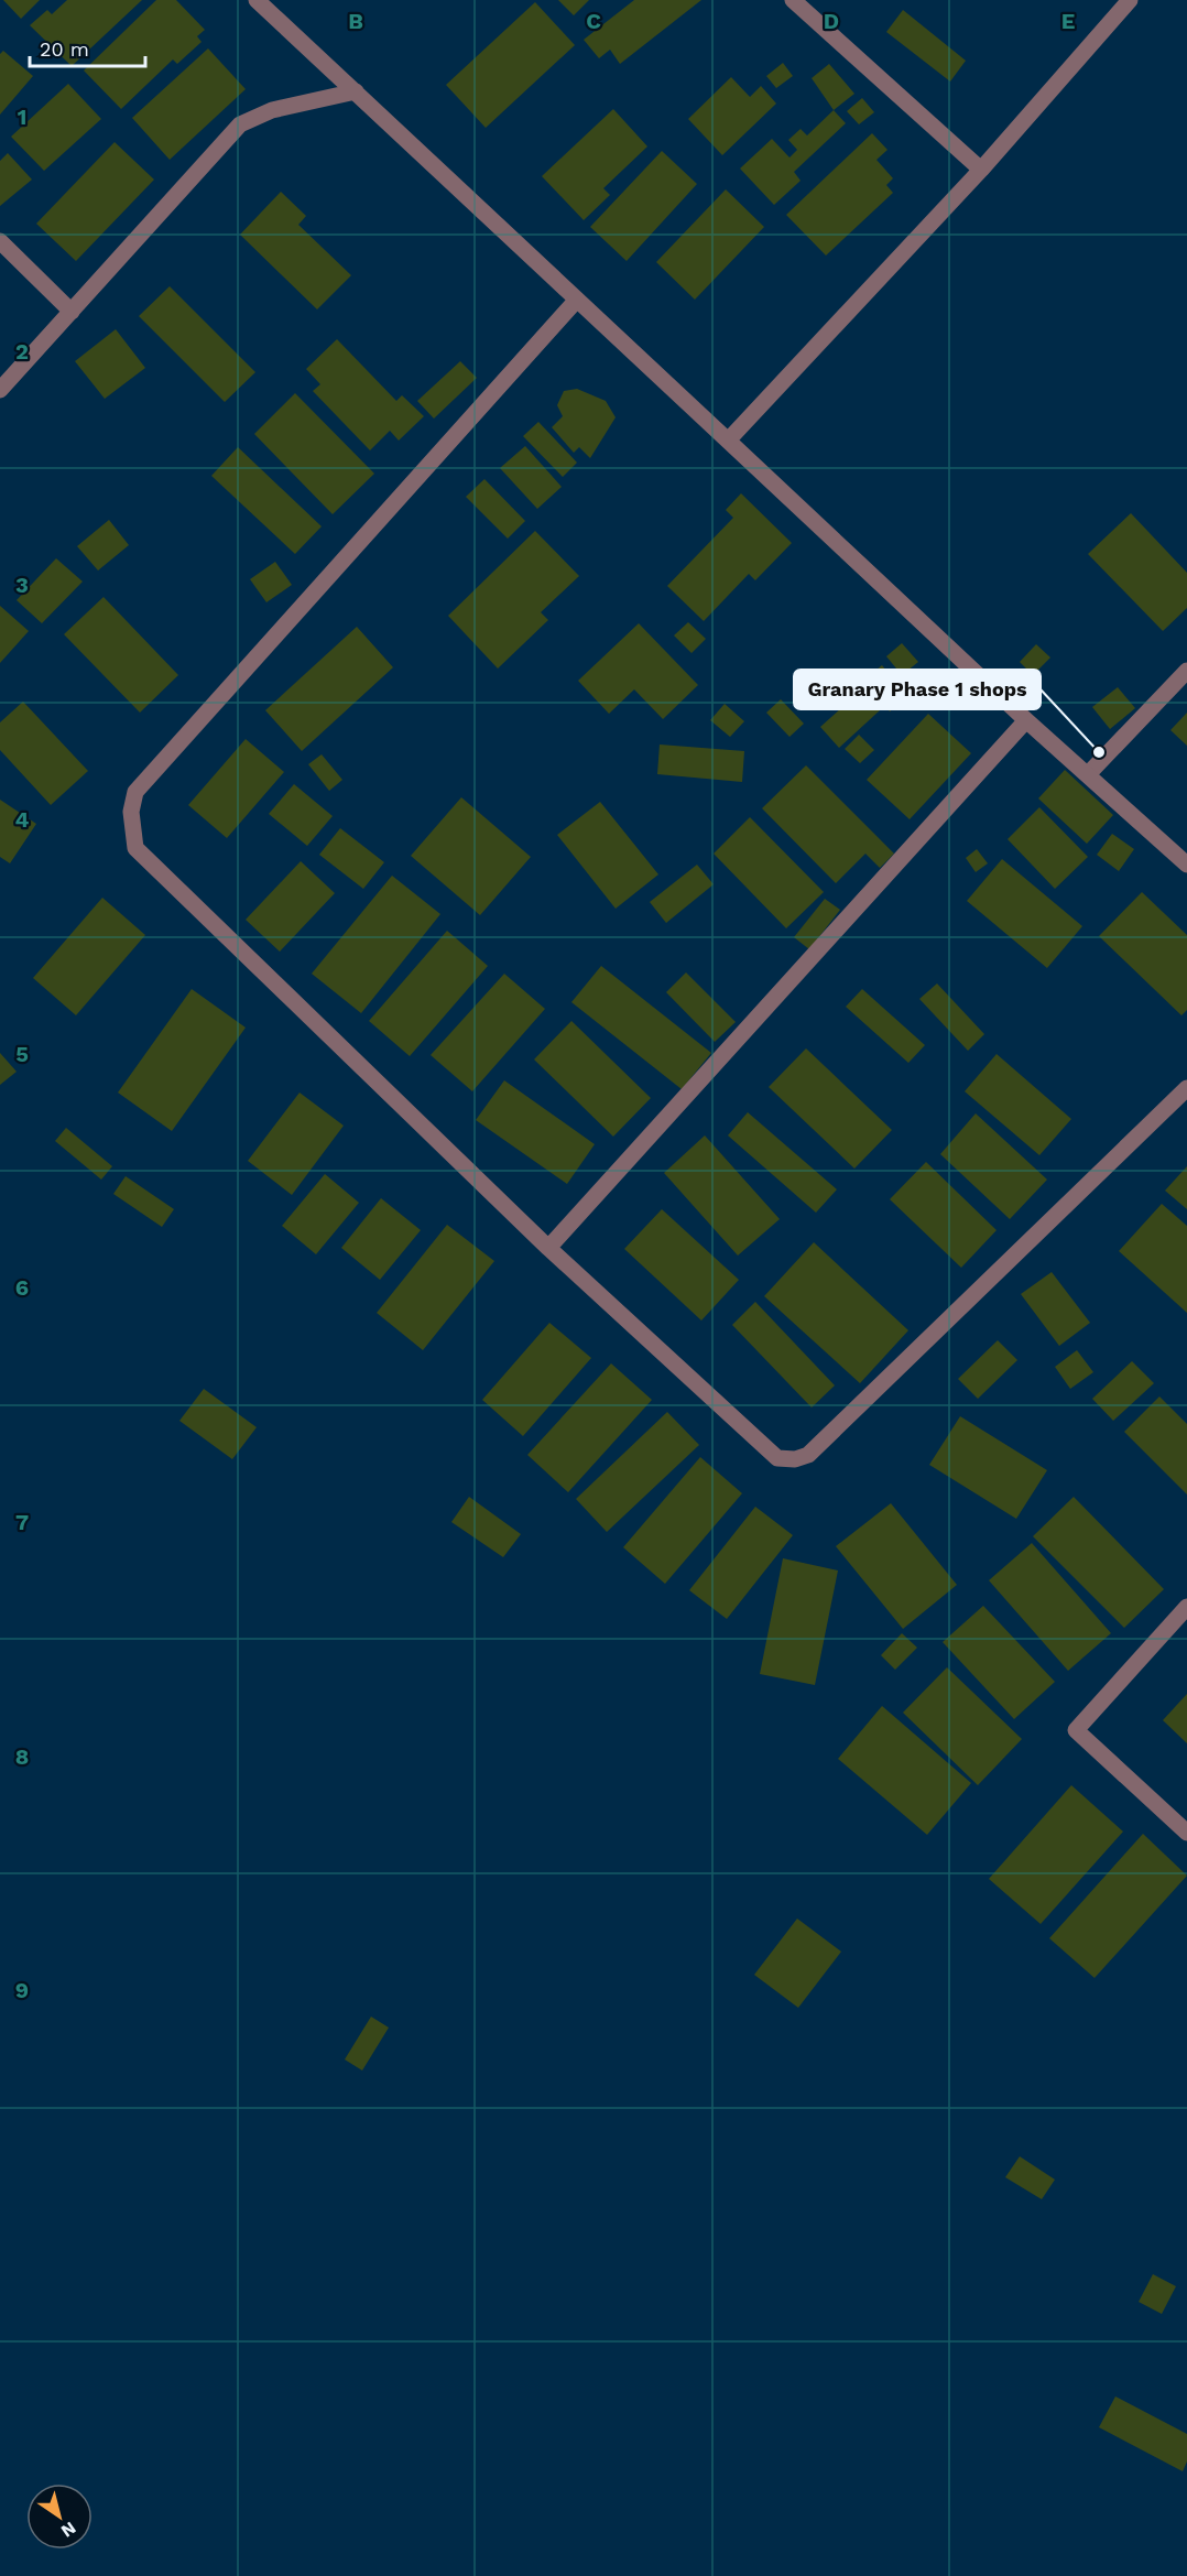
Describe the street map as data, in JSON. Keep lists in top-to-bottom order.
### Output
{
  "places": ["Granary Phase 1 shops"],
  "scale_bar": "20 m",
  "north": "bottom right",
  "grid": {
    "columns": [
      "B",
      "C",
      "D",
      "E"
    ],
    "rows": [
      "1",
      "2",
      "3",
      "4",
      "5",
      "6",
      "7",
      "8",
      "9"
    ]
  }
}
